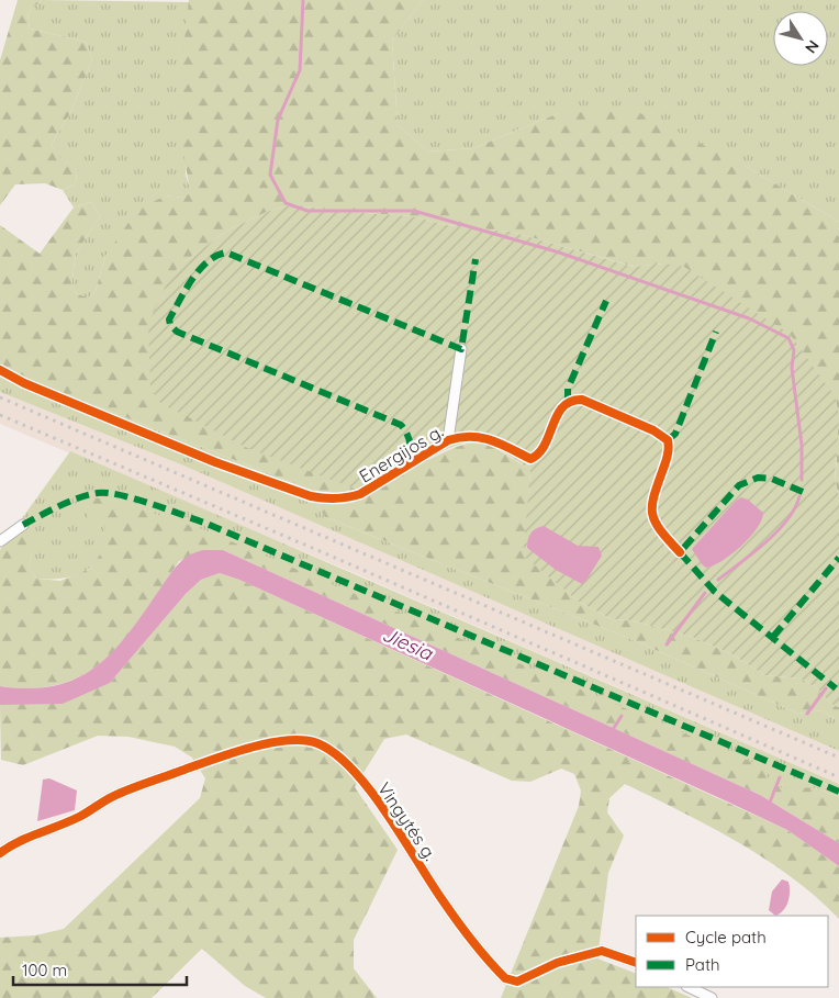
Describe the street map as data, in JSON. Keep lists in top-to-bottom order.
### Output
{
  "streets": {
    "street": ["Energijos g.", "Vingytės g."]
  },
  "water": ["Jiesia"],
  "legend": ["Cycle path", "Path"],
  "scale_bar": "100 m",
  "north": "bottom right"
}
